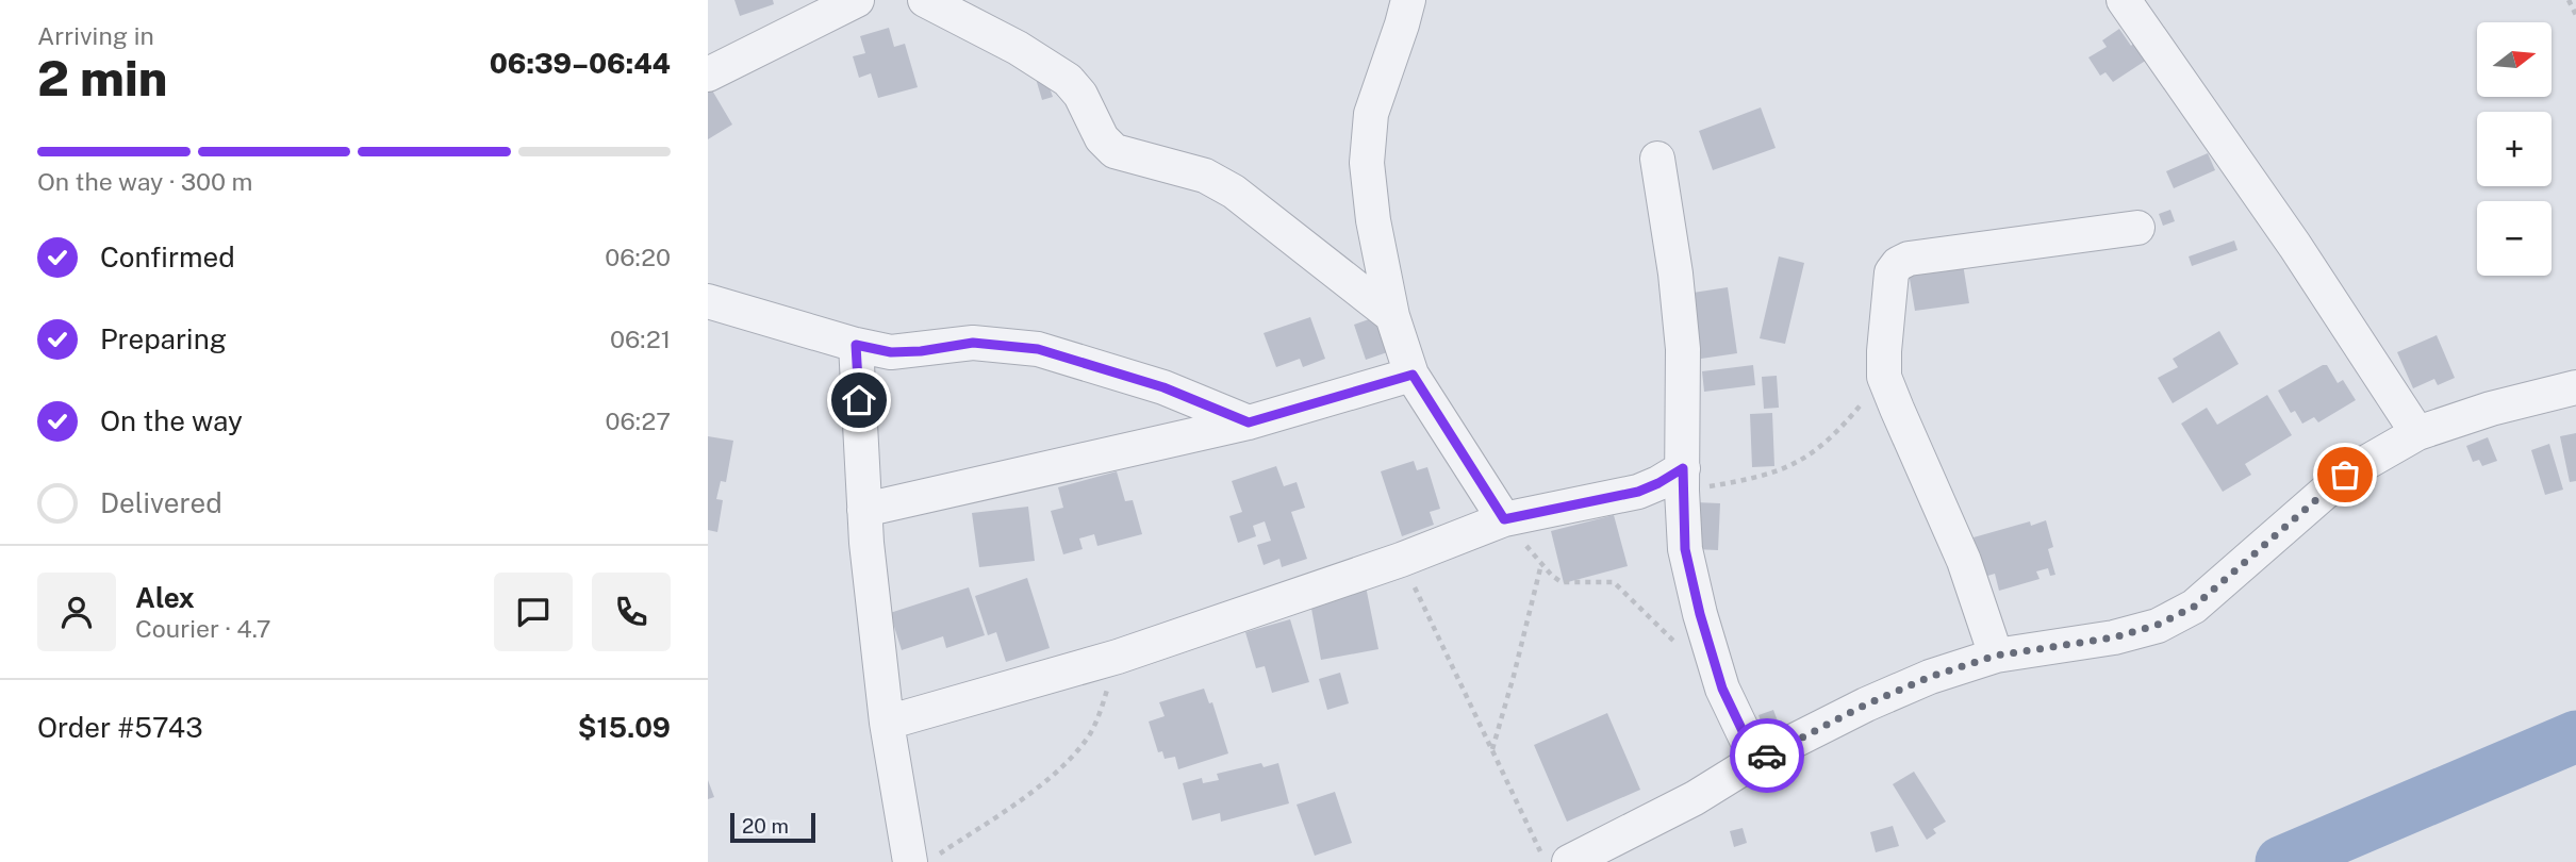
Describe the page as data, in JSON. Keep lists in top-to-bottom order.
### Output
{
  "scale_bar": "20 m",
  "north": "right",
  "page": {
    "heading": ["2 min", "Arriving in", "06:39–06:44"],
    "panel": [
      "Alex",
      "Courier · 4.7",
      "Order #5743",
      "$15.09"
    ],
    "map_buttons": ["+", "−"],
    "bar": "On the way · 300 m",
    "list": [
      ["Confirmed", "06:20"],
      ["Preparing", "06:21"],
      ["On the way", "06:27"],
      "Delivered"
    ],
    "scale": "20 m"
  }
}
